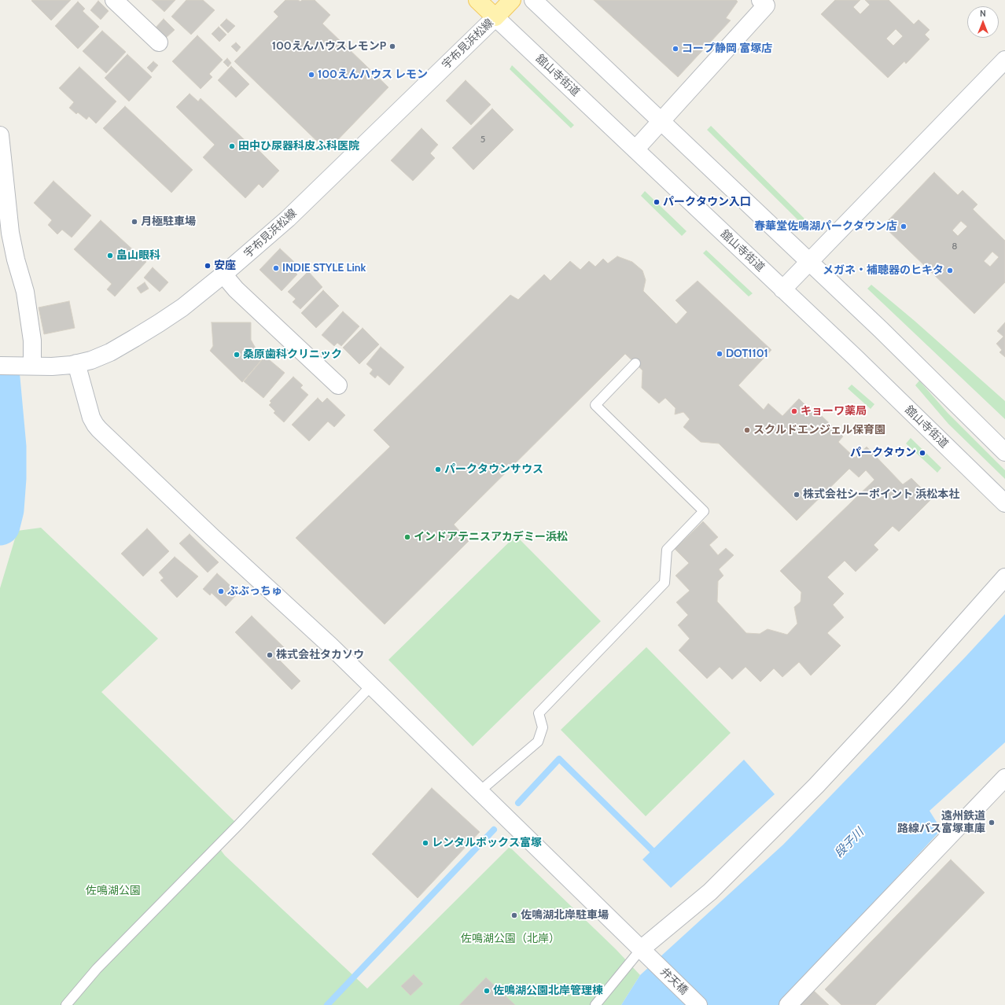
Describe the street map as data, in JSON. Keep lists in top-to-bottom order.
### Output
{
  "streets": {
    "main road": ["舘山寺街道"],
    "street": ["宇布見浜松線", "弁天橋"]
  },
  "crossings": [
    ["宇布見浜松線", "舘山寺街道"],
    ["宇布見浜松線", "弁天橋"]
  ],
  "water": ["段子川"],
  "parks": ["佐鳴湖公園", "佐鳴湖公園（北岸）"],
  "places": [
    "100えんハウスレモンP",
    "コープ静岡 富塚店",
    "100えんハウス レモン",
    "田中ひ尿器科皮ふ科医院",
    "パークタウン入口",
    "月極駐車場",
    "春華堂佐鳴湖パークタウン店",
    "畠山眼科",
    "安座",
    "INDIE STYLE Link",
    "メガネ・補聴器のヒキタ",
    "DOT1101",
    "桑原歯科クリニック",
    "キョーワ薬局",
    "スクルドエンジェル保育園",
    "パークタウン",
    "パークタウンサウス",
    "株式会社シーポイント 浜松本社",
    "インドアテニスアカデミー浜松",
    "ぶぶっちゅ",
    "株式会社タカソウ",
    "遠州鉄道 路線バス富塚車庫",
    "レンタルボックス富塚",
    "佐鳴湖北岸駐車場",
    "佐鳴湖公園北岸管理棟"
  ],
  "house_numbers": ["5", "8"],
  "north": "top"
}
